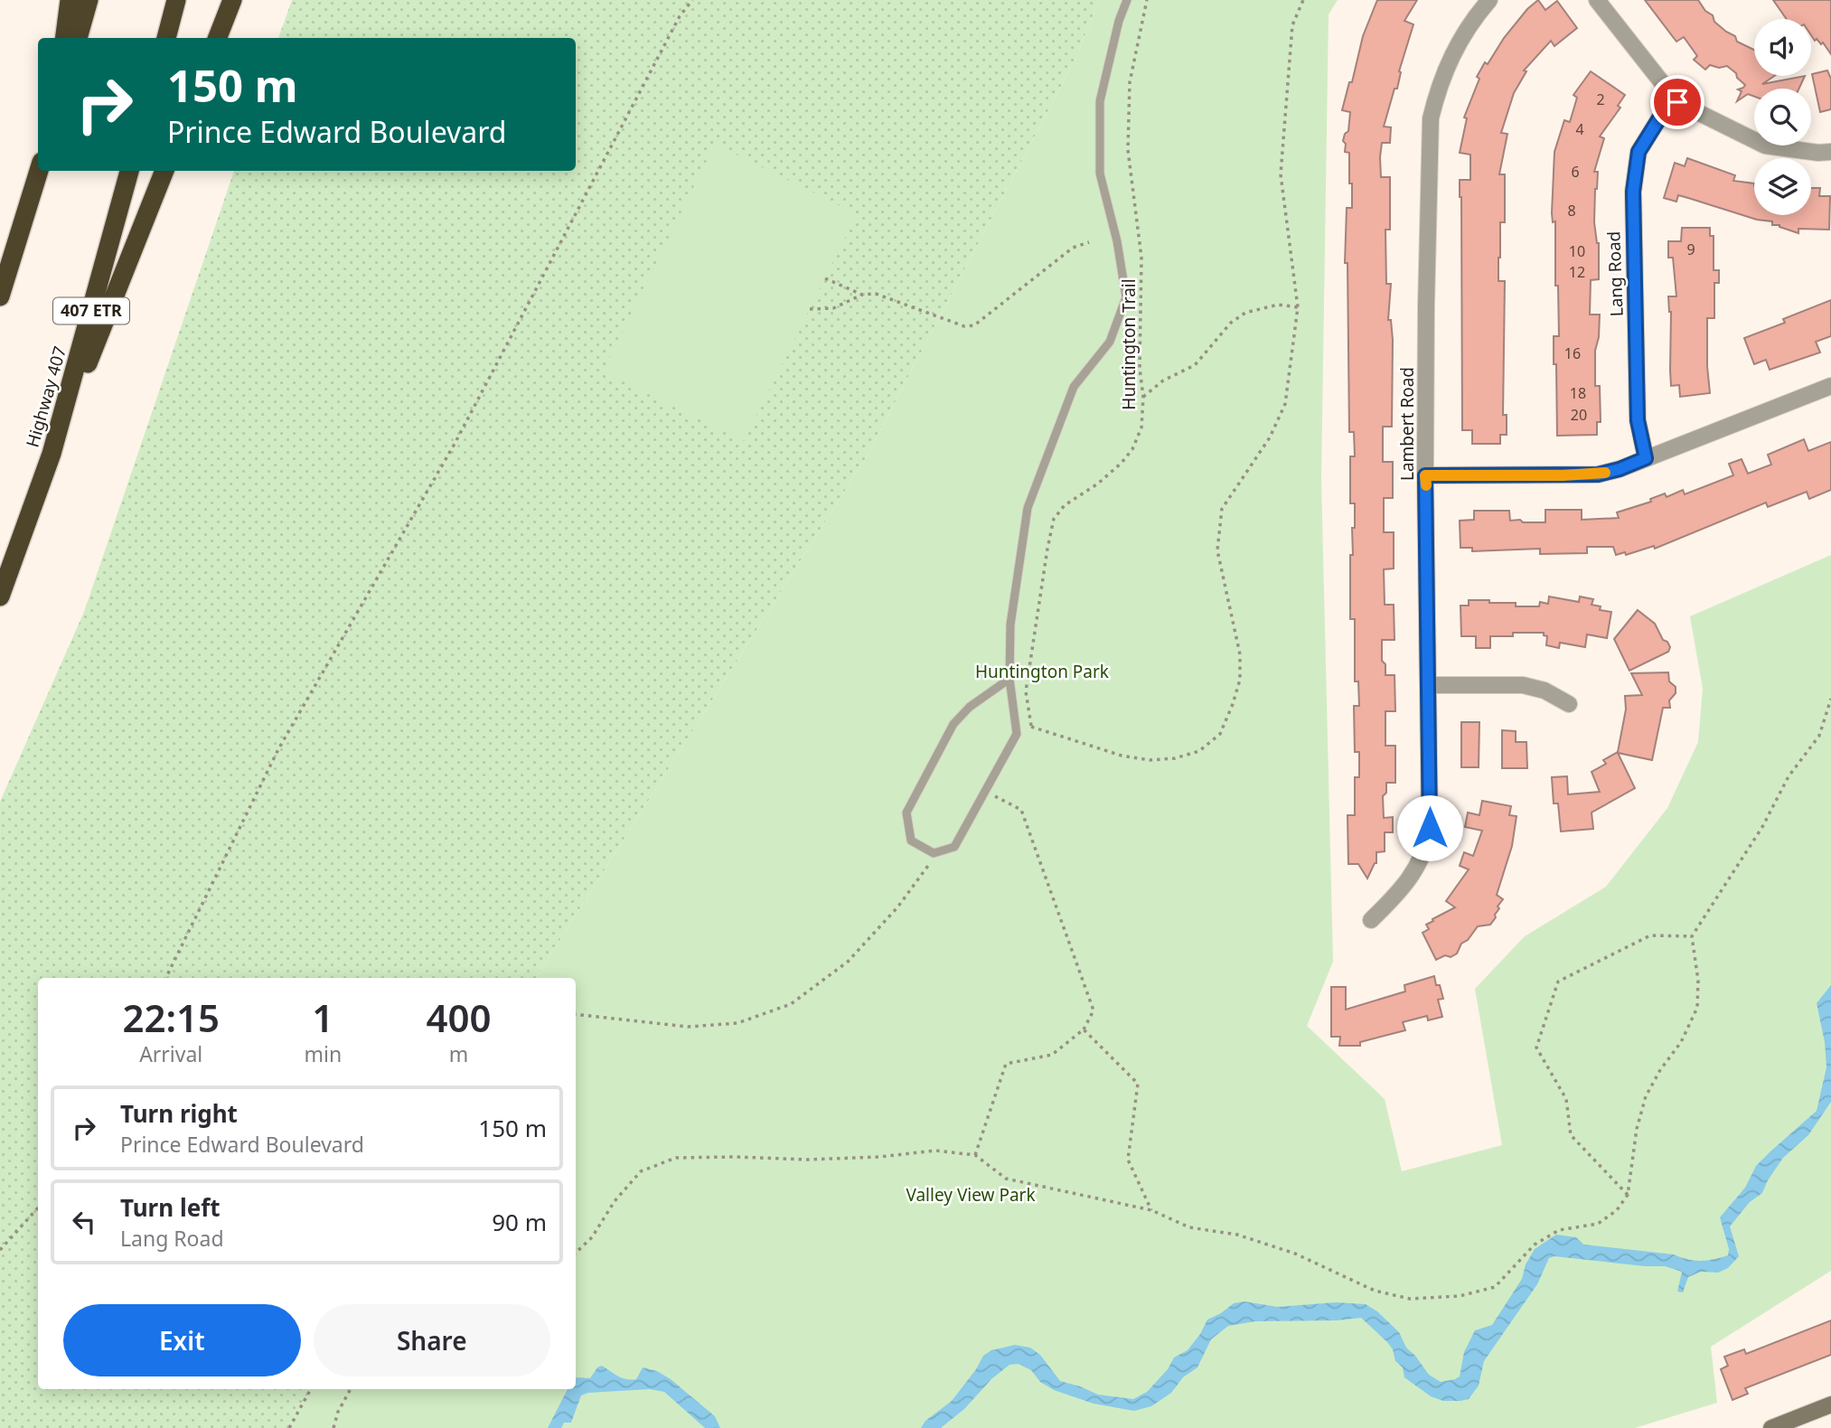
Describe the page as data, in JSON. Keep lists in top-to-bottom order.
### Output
{
  "streets": {
    "highway": ["407 ETR", "Highway 407"],
    "street": ["Lang Road", "Lambert Road"],
    "path": ["Huntington Trail"]
  },
  "parks": ["Huntington Park", "Valley View Park"],
  "house_numbers": [
    "2",
    "4",
    "6",
    "8",
    "9",
    "10",
    "12",
    "16",
    "18",
    "20"
  ],
  "page": {
    "turn": ["150 m", "Prince Edward Boulevard"],
    "eta": [
      "22:15",
      "Arrival",
      "1",
      "min",
      "400",
      "m"
    ],
    "list": [
      {
        "name": "Turn right",
        "note": "Prince Edward Boulevard",
        "value": "150 m"
      },
      {
        "name": "Turn left",
        "note": "Lang Road",
        "value": "90 m"
      }
    ],
    "buttons": ["Exit", "Share"]
  }
}
